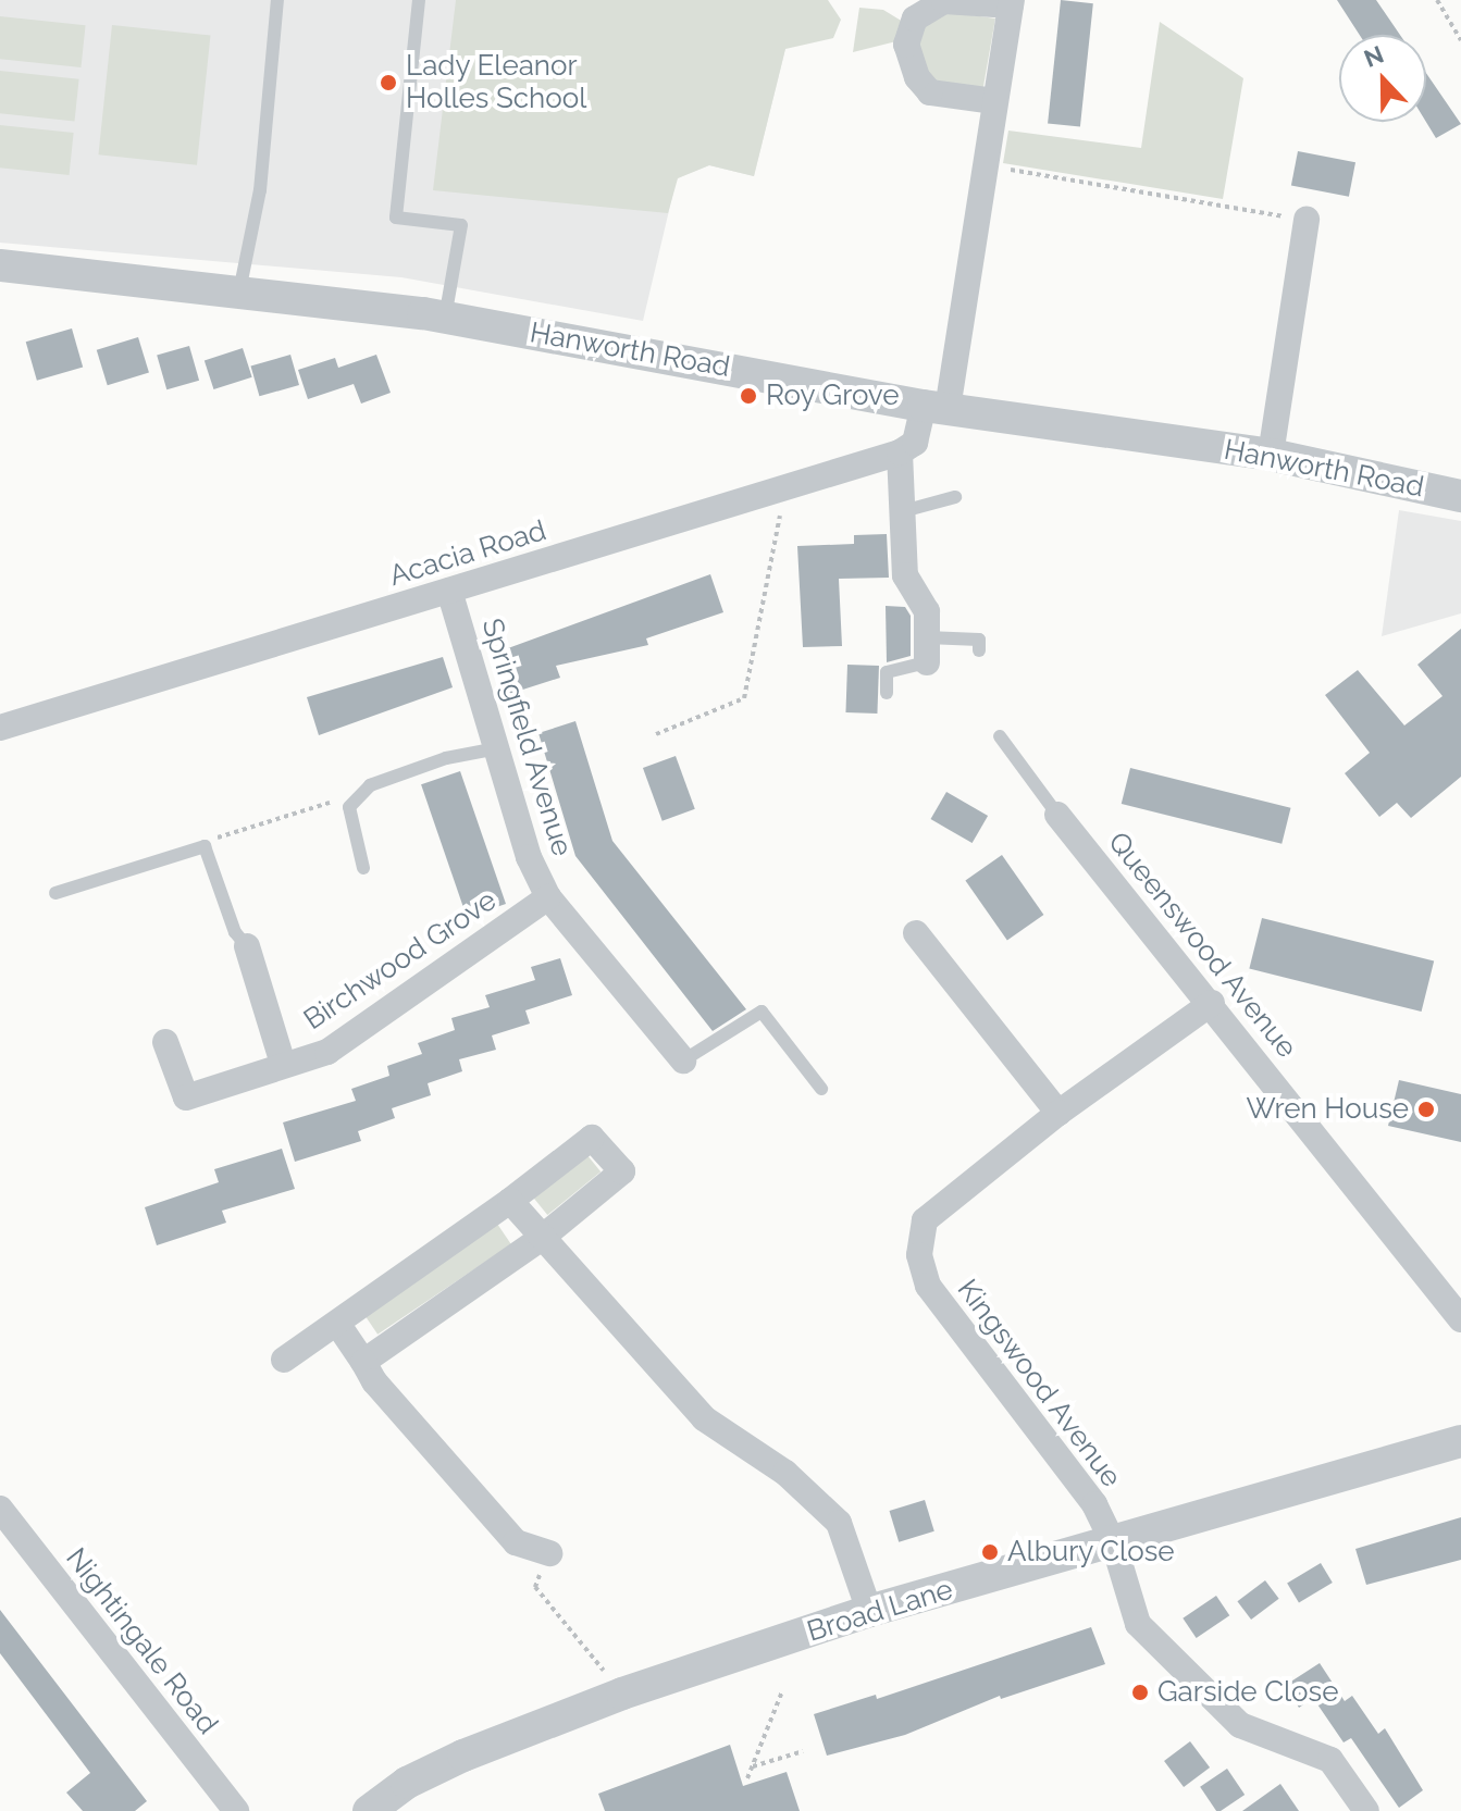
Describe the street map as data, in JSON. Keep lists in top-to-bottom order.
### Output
{
  "streets": {
    "street": [
      "Hanworth Road",
      "Acacia Road",
      "Springfield Avenue",
      "Queenswood Avenue",
      "Birchwood Grove",
      "Kingswood Avenue",
      "Broad Lane",
      "Nightingale Road"
    ]
  },
  "crossings": [
    ["Acacia Road", "Springfield Avenue"],
    ["Springfield Avenue", "Birchwood Grove"],
    ["Queenswood Avenue", "Kingswood Avenue"],
    ["Kingswood Avenue", "Broad Lane"]
  ],
  "places": [
    "Lady Eleanor Holles School",
    "Roy Grove",
    "Wren House",
    "Albury Close",
    "Garside Close"
  ],
  "north": "top"
}
